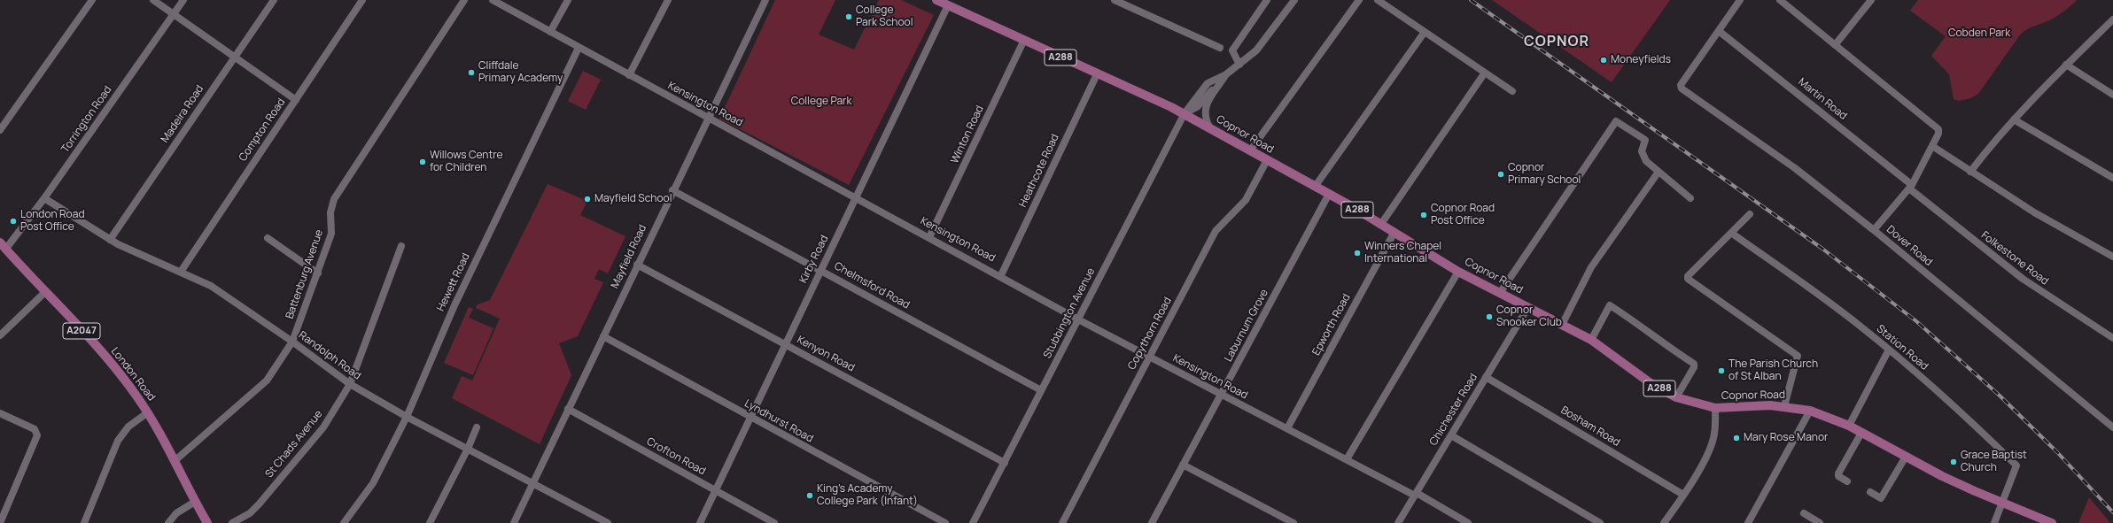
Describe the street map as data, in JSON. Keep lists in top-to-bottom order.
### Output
{
  "streets": {
    "main road": [
      "A288",
      "Copnor Road",
      "A2047",
      "London Road"
    ],
    "street": [
      "Martin Road",
      "Kensington Road",
      "Madeira Road",
      "Torrington Road",
      "Compton Road",
      "Winton Road",
      "Heathcote Road",
      "Dover Road",
      "Mayfield Road",
      "Folkestone Road",
      "Kirby Road",
      "Battenburg Avenue",
      "Hewett Road",
      "Chelmsford Road",
      "Stubbington Avenue",
      "Epworth Road",
      "Laburnum Grove",
      "Copythorn Road",
      "Station Road",
      "Kenyon Road",
      "Randolph Road",
      "Chichester Road",
      "Lyndhurst Road",
      "Bosham Road",
      "St Chads Avenue",
      "Crofton Road"
    ]
  },
  "crossings": [
    ["Martin Road", "Dover Road"],
    ["Martin Road", "Folkestone Road"],
    ["Kensington Road", "Winton Road"],
    ["Kensington Road", "Heathcote Road"],
    ["Kensington Road", "Mayfield Road"],
    ["Kensington Road", "Kirby Road"],
    ["Kensington Road", "Hewett Road"],
    ["Kensington Road", "Stubbington Avenue"],
    ["Kensington Road", "Epworth Road"],
    ["Kensington Road", "Laburnum Grove"],
    ["Kensington Road", "Copythorn Road"],
    ["Kensington Road", "Chichester Road"],
    ["Madeira Road", "Randolph Road"],
    ["Torrington Road", "Randolph Road"],
    ["Torrington Road", "London Road"],
    ["Compton Road", "Randolph Road"],
    ["Winton Road", "Copnor Road"],
    ["Copnor Road", "Heathcote Road"],
    ["Copnor Road", "Kirby Road"],
    ["Copnor Road", "Stubbington Avenue"],
    ["Copnor Road", "Epworth Road"],
    ["Copnor Road", "Laburnum Grove"],
    ["Copnor Road", "Copythorn Road"],
    ["Copnor Road", "Station Road"],
    ["Copnor Road", "Chichester Road"],
    ["Mayfield Road", "Chelmsford Road"],
    ["Mayfield Road", "Kenyon Road"],
    ["Mayfield Road", "Randolph Road"],
    ["Mayfield Road", "Lyndhurst Road"],
    ["Mayfield Road", "Crofton Road"],
    ["Kirby Road", "Chelmsford Road"],
    ["Kirby Road", "Kenyon Road"],
    ["Kirby Road", "Lyndhurst Road"],
    ["Kirby Road", "Crofton Road"],
    ["Battenburg Avenue", "Randolph Road"],
    ["Battenburg Avenue", "London Road"],
    ["Hewett Road", "Randolph Road"],
    ["Chelmsford Road", "Stubbington Avenue"],
    ["Stubbington Avenue", "Kenyon Road"],
    ["Randolph Road", "St Chads Avenue"],
    ["Chichester Road", "Bosham Road"]
  ],
  "districts": ["COPNOR"],
  "parks": ["Cobden Park", "College Park"],
  "places": [
    "College Park School",
    "Moneyfields",
    "Cliffdale Primary Academy",
    "Willows Centre for Children",
    "Copnor Primary School",
    "Mayfield School",
    "Copnor Road Post Office",
    "London Road Post Office",
    "Winners Chapel International",
    "Copnor Snooker Club",
    "The Parish Church of St Alban",
    "Mary Rose Manor",
    "Grace Baptist Church",
    "King's Academy College Park (Infant)"
  ]
}
